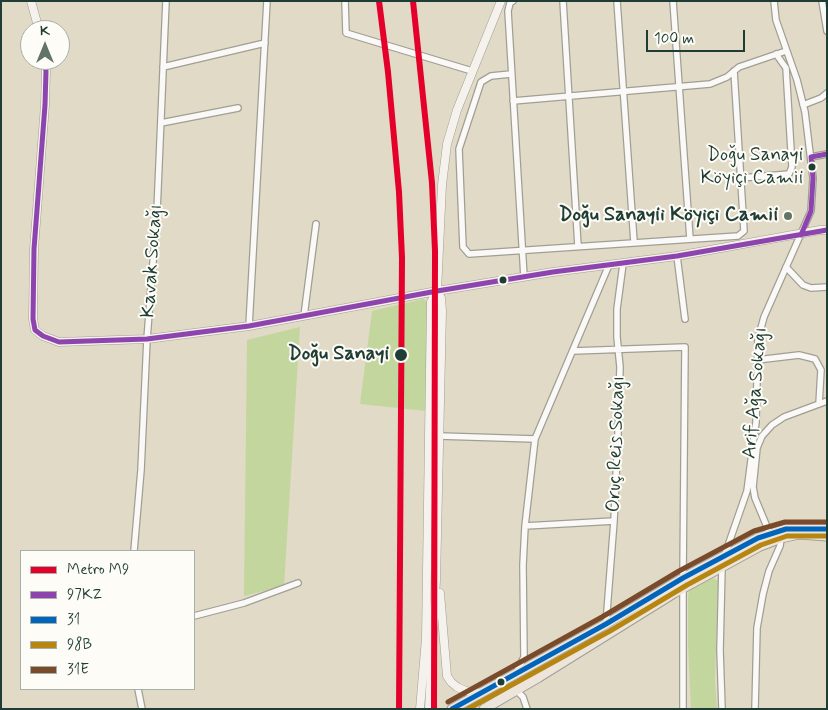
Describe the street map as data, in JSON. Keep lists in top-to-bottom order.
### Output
{
  "streets": {
    "street": ["Kavak Sokağı", "Arif Ağa Sokağı", "Oruç Reis Sokağı"]
  },
  "places": ["Doğu Sanayi Köyiçi Camii", "Doğu Sanayii Köyiçi Camii", "Doğu Sanayi"],
  "lines": [
    "metro line M9",
    "transit line 97KZ",
    "transit line 31E",
    "transit line 31",
    "transit line 98B"
  ],
  "legend": [
    "Metro M9",
    "97KZ",
    "31",
    "98B",
    "31E"
  ],
  "scale_bar": "100 m",
  "north": "top"
}
